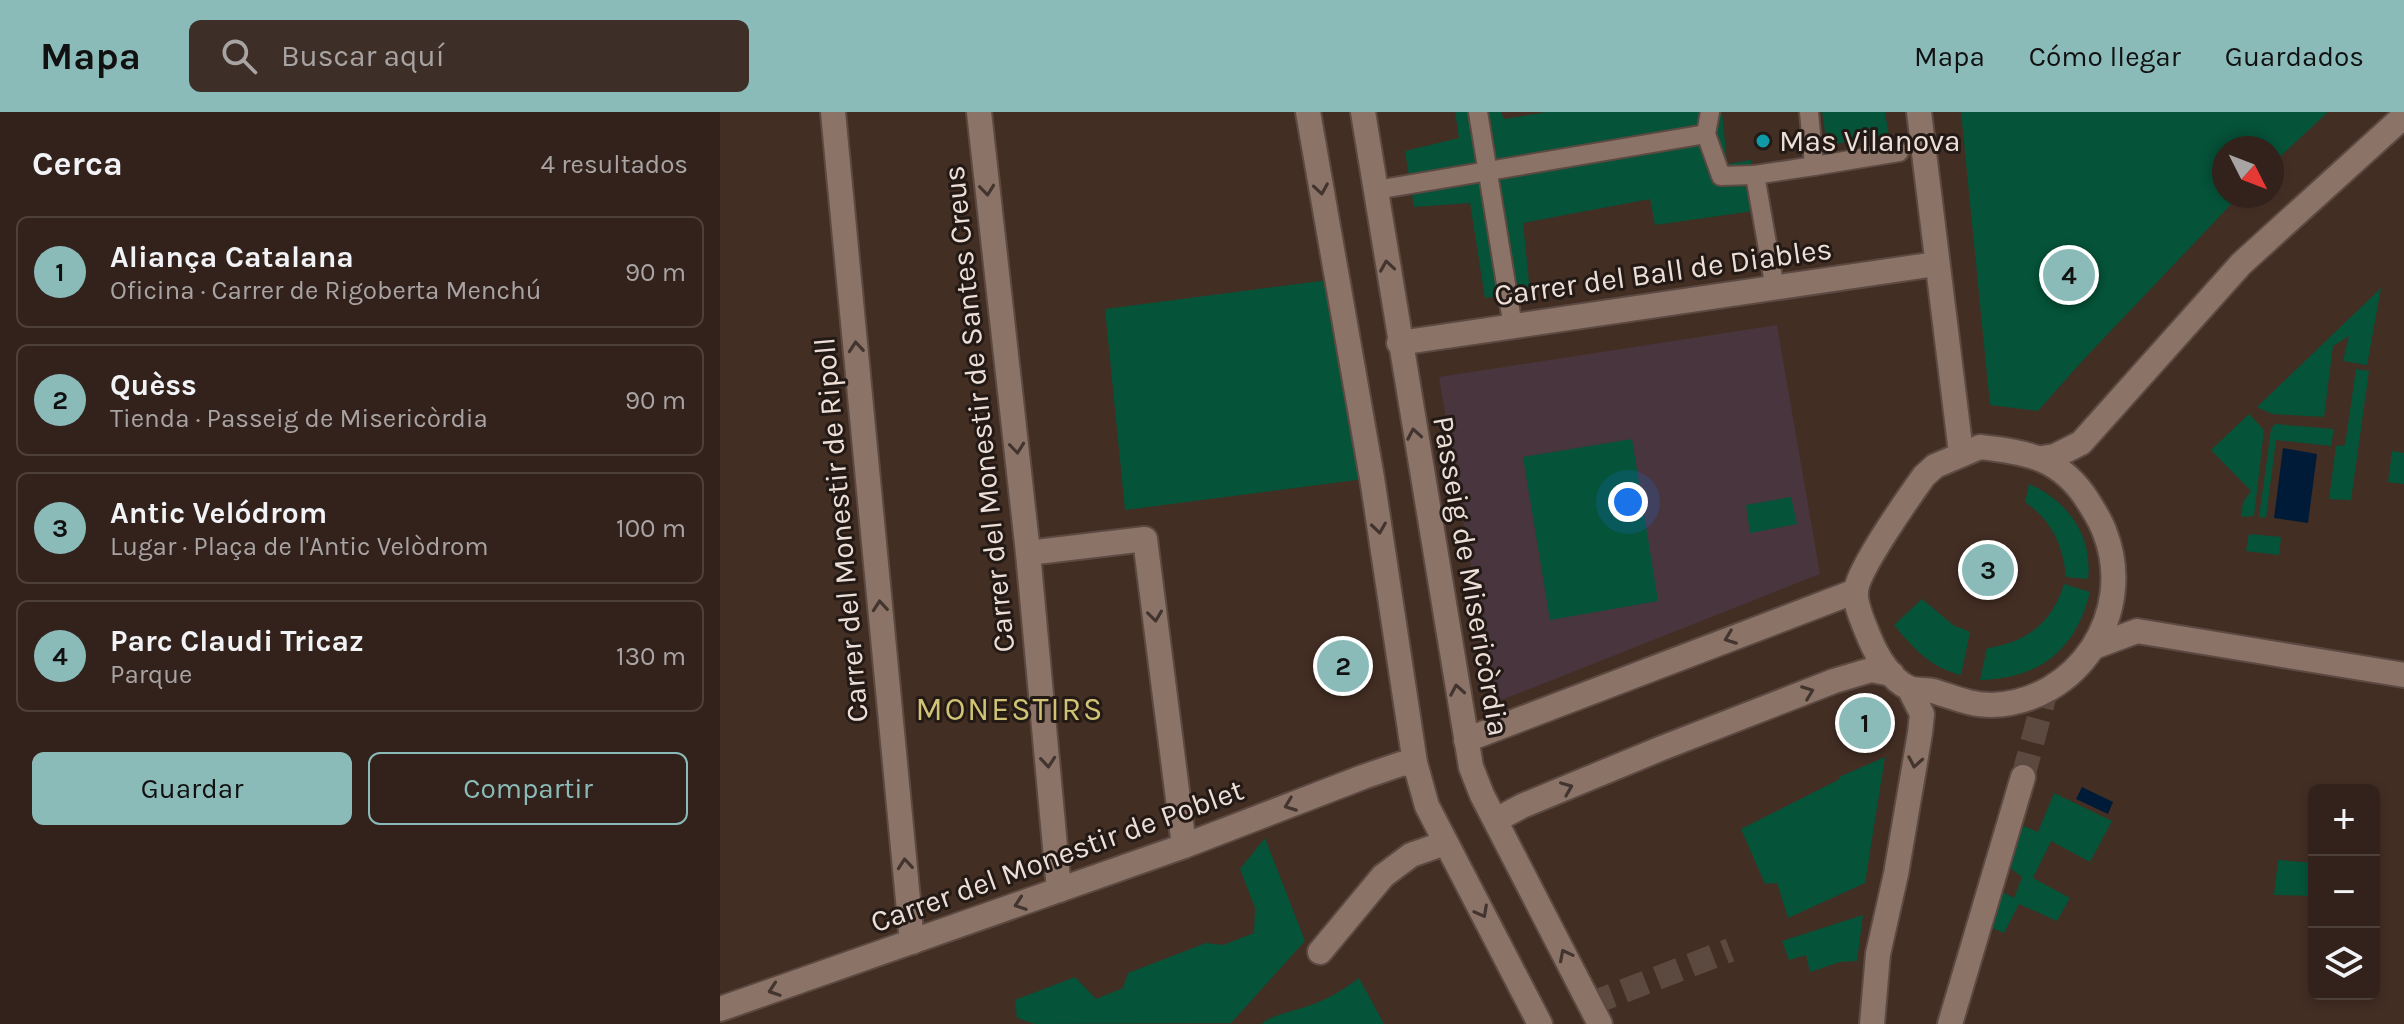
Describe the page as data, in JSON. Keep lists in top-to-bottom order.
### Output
{
  "streets": {
    "street": [
      "Carrer del Ball de Diables",
      "Carrer del Monestir de Santes Creus",
      "Carrer del Monestir de Ripoll",
      "Passeig de Misericòrdia",
      "Carrer del Monestir de Poblet"
    ]
  },
  "crossings": [
    ["Carrer del Ball de Diables", "Passeig de Misericòrdia"],
    ["Carrer del Monestir de Santes Creus", "Carrer del Monestir de Poblet"],
    ["Carrer del Monestir de Ripoll", "Carrer del Monestir de Poblet"]
  ],
  "one_way": ["Carrer del Monestir de Santes Creus", "Carrer del Monestir de Ripoll", "Carrer del Monestir de Poblet"],
  "districts": ["MONESTIRS"],
  "places": ["Mas Vilanova"],
  "north": "bottom right",
  "page": {
    "header": "Mapa",
    "search": "Buscar aquí",
    "nav": ["Mapa", "Cómo llegar", "Guardados"],
    "heading": ["Cerca", "4 resultados"],
    "list": [
      {
        "mark": "1",
        "name": "Aliança Catalana",
        "note": "Oficina · Carrer de Rigoberta Menchú",
        "value": "90 m"
      },
      {
        "mark": "2",
        "name": "Quèss",
        "note": "Tienda · Passeig de Misericòrdia",
        "value": "90 m"
      },
      {
        "mark": "3",
        "name": "Antic Velódrom",
        "note": "Lugar · Plaça de l'Antic Velòdrom",
        "value": "100 m"
      },
      {
        "mark": "4",
        "name": "Parc Claudi Tricaz",
        "note": "Parque",
        "value": "130 m"
      }
    ],
    "pins": [
      "4",
      "3",
      "2",
      "1"
    ],
    "buttons": ["Guardar", "Compartir"],
    "map_buttons": ["+", "−"]
  }
}
